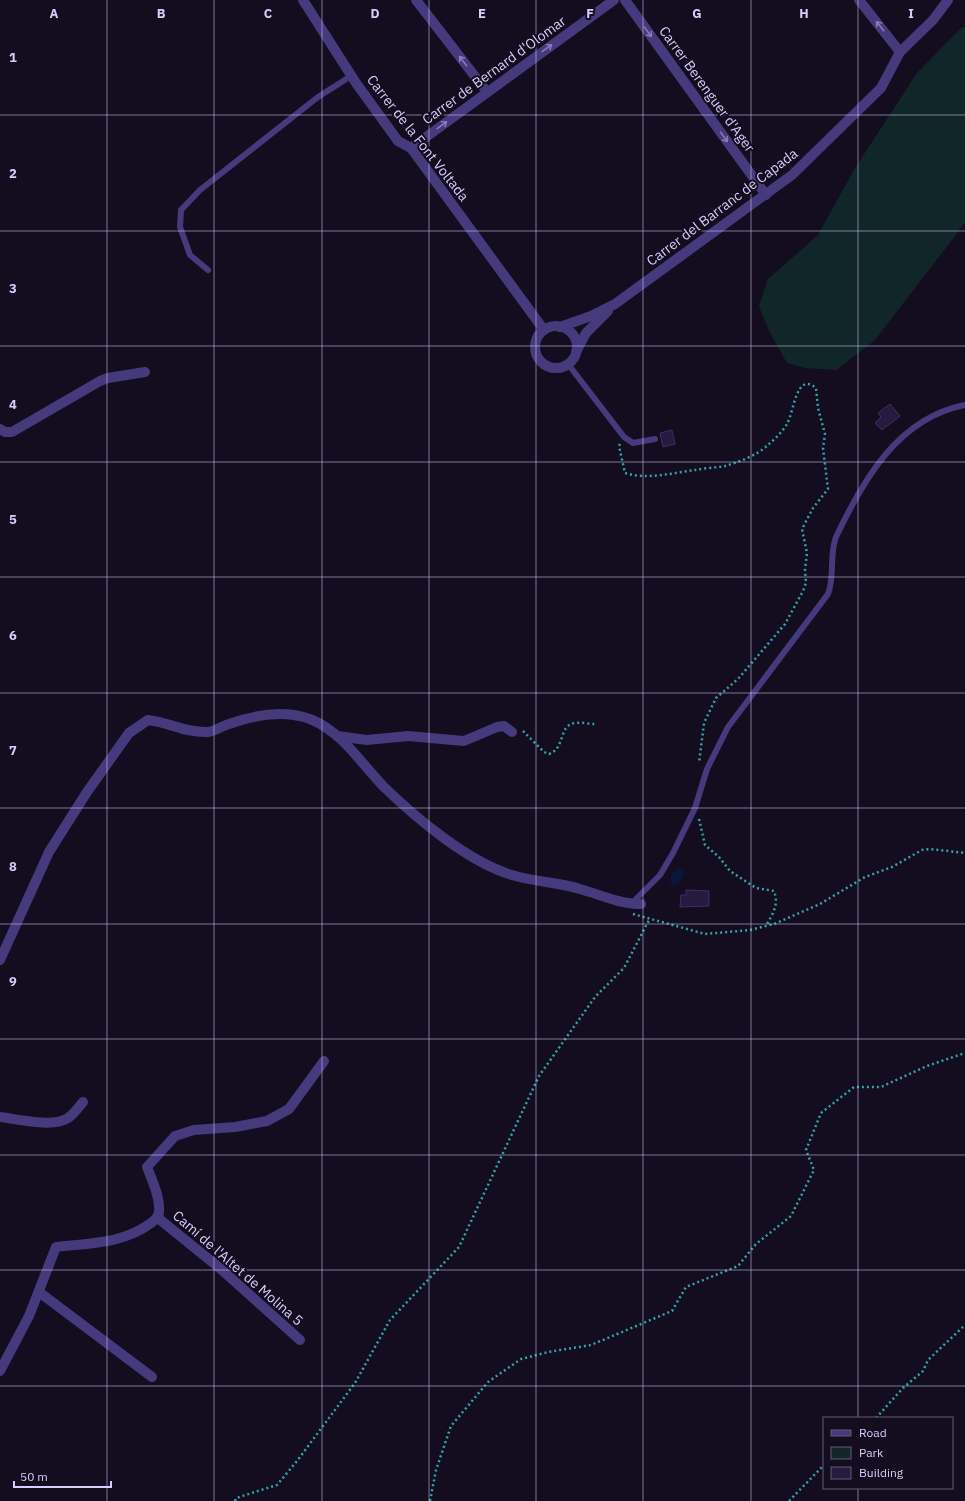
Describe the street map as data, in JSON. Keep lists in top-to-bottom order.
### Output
{
  "streets": {
    "street": [
      "Carrer de Bernard d'Olomar",
      "Carrer Berenguer d'Ager",
      "Carrer de la Font Voltada",
      "Carrer del Barranc de Capada",
      "Camí de l'Altet de Molina 5"
    ]
  },
  "crossings": [
    ["Carrer de Bernard d'Olomar", "Carrer de la Font Voltada"],
    ["Carrer Berenguer d'Ager", "Carrer del Barranc de Capada"],
    ["Carrer de la Font Voltada", "Carrer del Barranc de Capada"]
  ],
  "one_way": ["Carrer de Bernard d'Olomar", "Carrer Berenguer d'Ager"],
  "legend": ["Road", "Park", "Building"],
  "scale_bar": "50 m",
  "grid": {
    "columns": [
      "A",
      "B",
      "C",
      "D",
      "E",
      "F",
      "G",
      "H",
      "I"
    ],
    "rows": [
      "1",
      "2",
      "3",
      "4",
      "5",
      "6",
      "7",
      "8",
      "9"
    ]
  }
}
